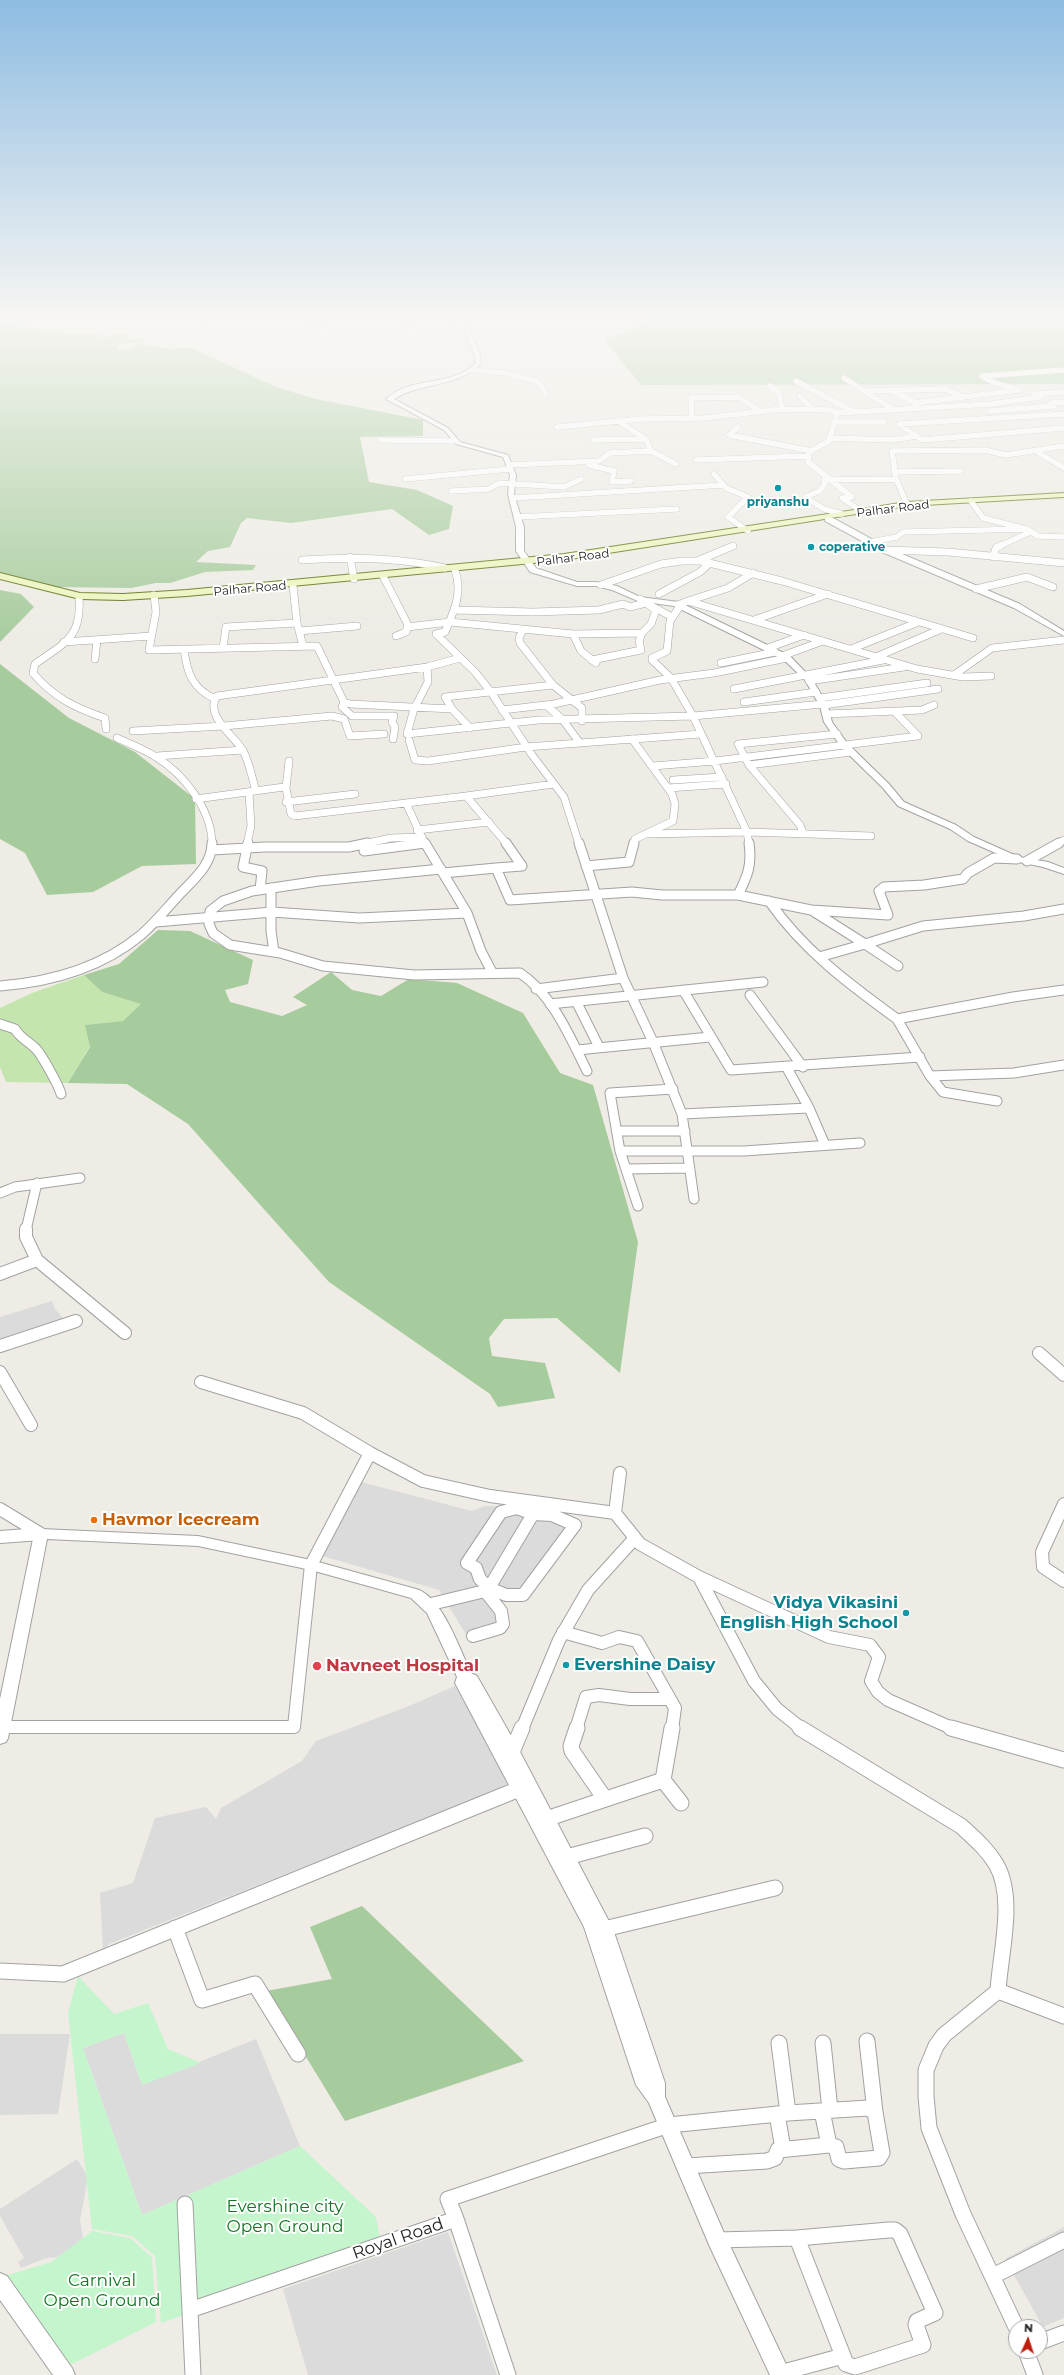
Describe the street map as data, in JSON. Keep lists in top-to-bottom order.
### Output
{
  "streets": {
    "main road": ["Palhar Road"],
    "street": ["Royal Road"]
  },
  "parks": ["Evershine city Open Ground", "Carnival Open Ground"],
  "places": [
    "priyanshu",
    "coperative",
    "Havmor Icecream",
    "Vidya Vikasini English High School",
    "Evershine Daisy",
    "Navneet Hospital"
  ],
  "north": "top"
}
